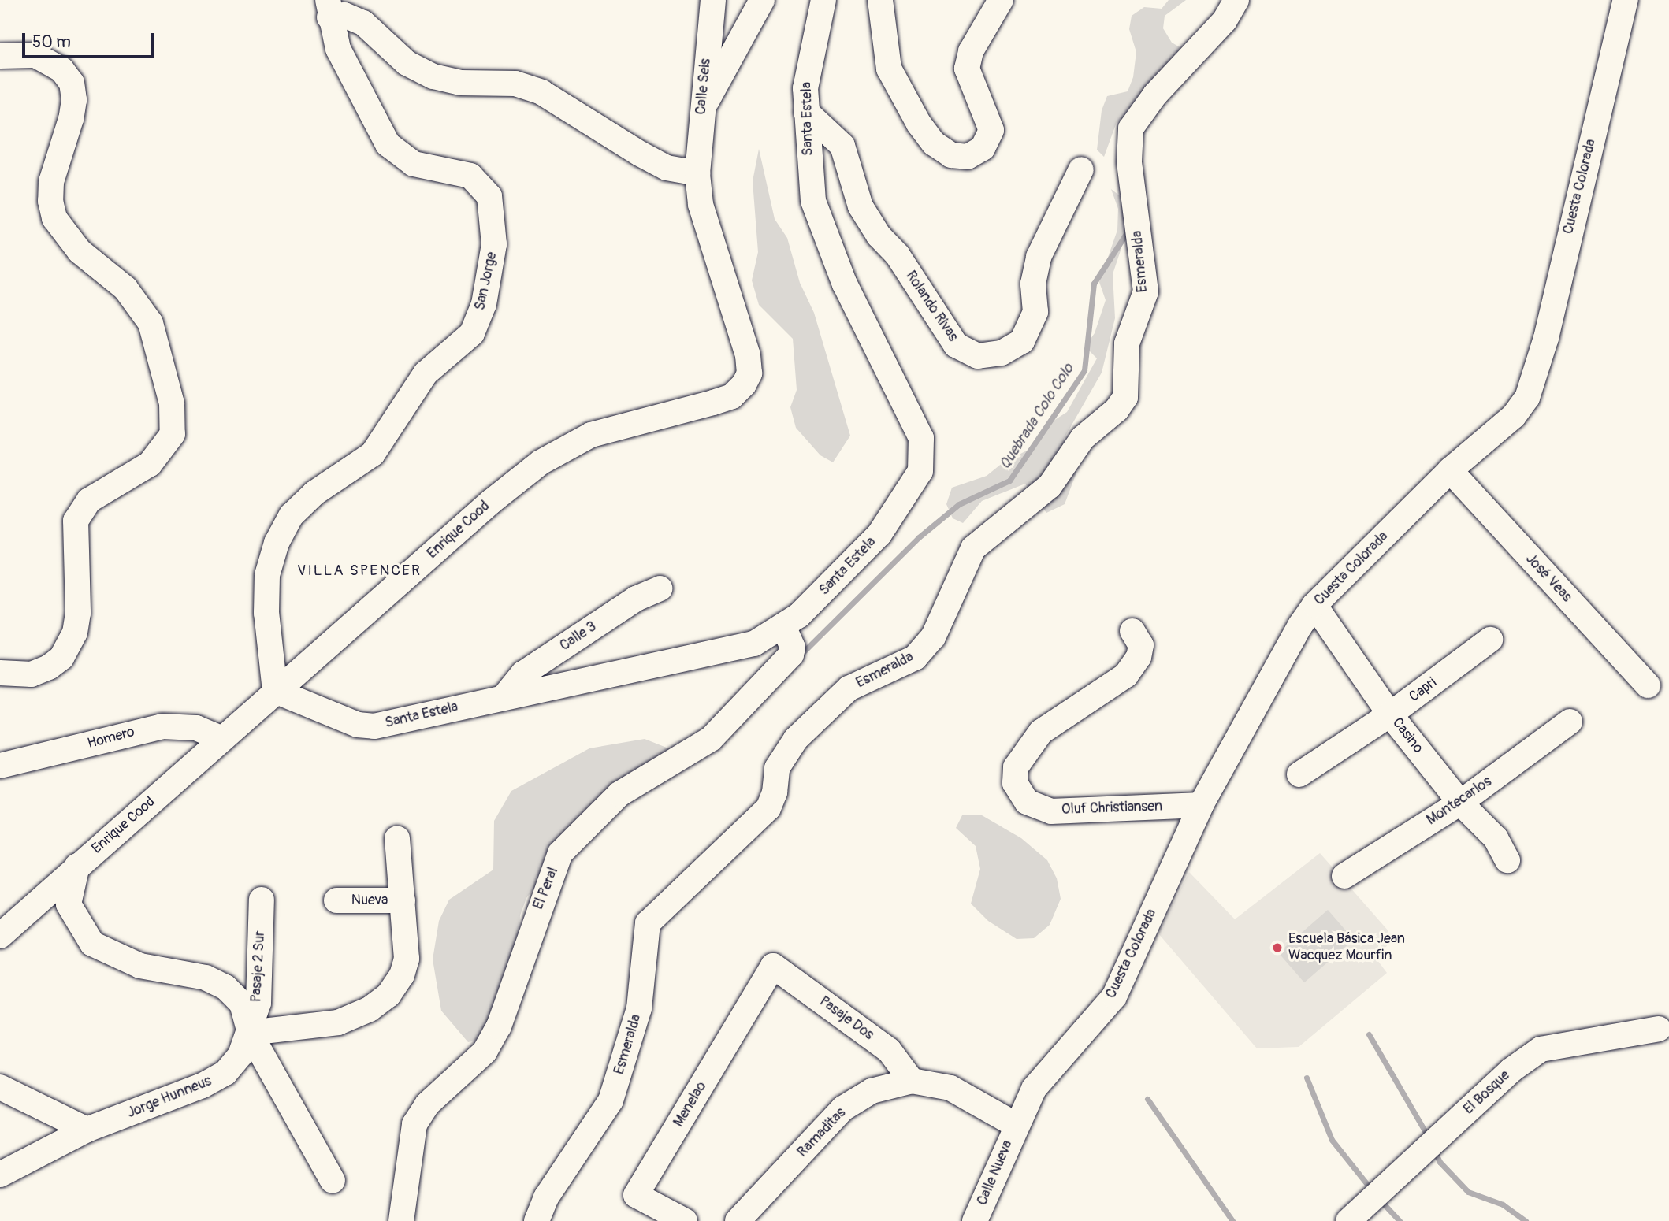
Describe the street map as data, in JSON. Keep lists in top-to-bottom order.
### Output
{
  "streets": {
    "street": [
      "Calle Seis",
      "Santa Estela",
      "Cuesta Colorada",
      "Esmeralda",
      "San Jorge",
      "Rolando Rivas",
      "Enrique Cood",
      "José Veas",
      "Calle 3",
      "Capri",
      "Casino",
      "Homero",
      "Montecarlos",
      "Oluf Christiansen",
      "El Peral",
      "Nueva",
      "Pasaje 2 Sur",
      "Pasaje Dos",
      "El Bosque",
      "Jorge Hunneus",
      "Menelao",
      "Ramaditas",
      "Calle Nueva"
    ]
  },
  "crossings": [
    ["Calle Seis", "Enrique Cood"],
    ["Santa Estela", "San Jorge"],
    ["Santa Estela", "Rolando Rivas"],
    ["Santa Estela", "Enrique Cood"],
    ["Santa Estela", "Calle 3"],
    ["Santa Estela", "El Peral"],
    ["Cuesta Colorada", "José Veas"],
    ["Cuesta Colorada", "Casino"],
    ["Cuesta Colorada", "Oluf Christiansen"],
    ["Cuesta Colorada", "Ramaditas"],
    ["Cuesta Colorada", "Calle Nueva"],
    ["San Jorge", "Enrique Cood"],
    ["Enrique Cood", "Homero"],
    ["Capri", "Casino"],
    ["Casino", "Montecarlos"],
    ["Pasaje 2 Sur", "Jorge Hunneus"],
    ["Pasaje Dos", "Menelao"],
    ["Pasaje Dos", "Ramaditas"],
    ["Ramaditas", "Calle Nueva"]
  ],
  "districts": ["VILLA SPENCER"],
  "water": ["Quebrada Colo Colo"],
  "places": ["Escuela Básica Jean Wacquez Mourfin"],
  "scale_bar": "50 m"
}
